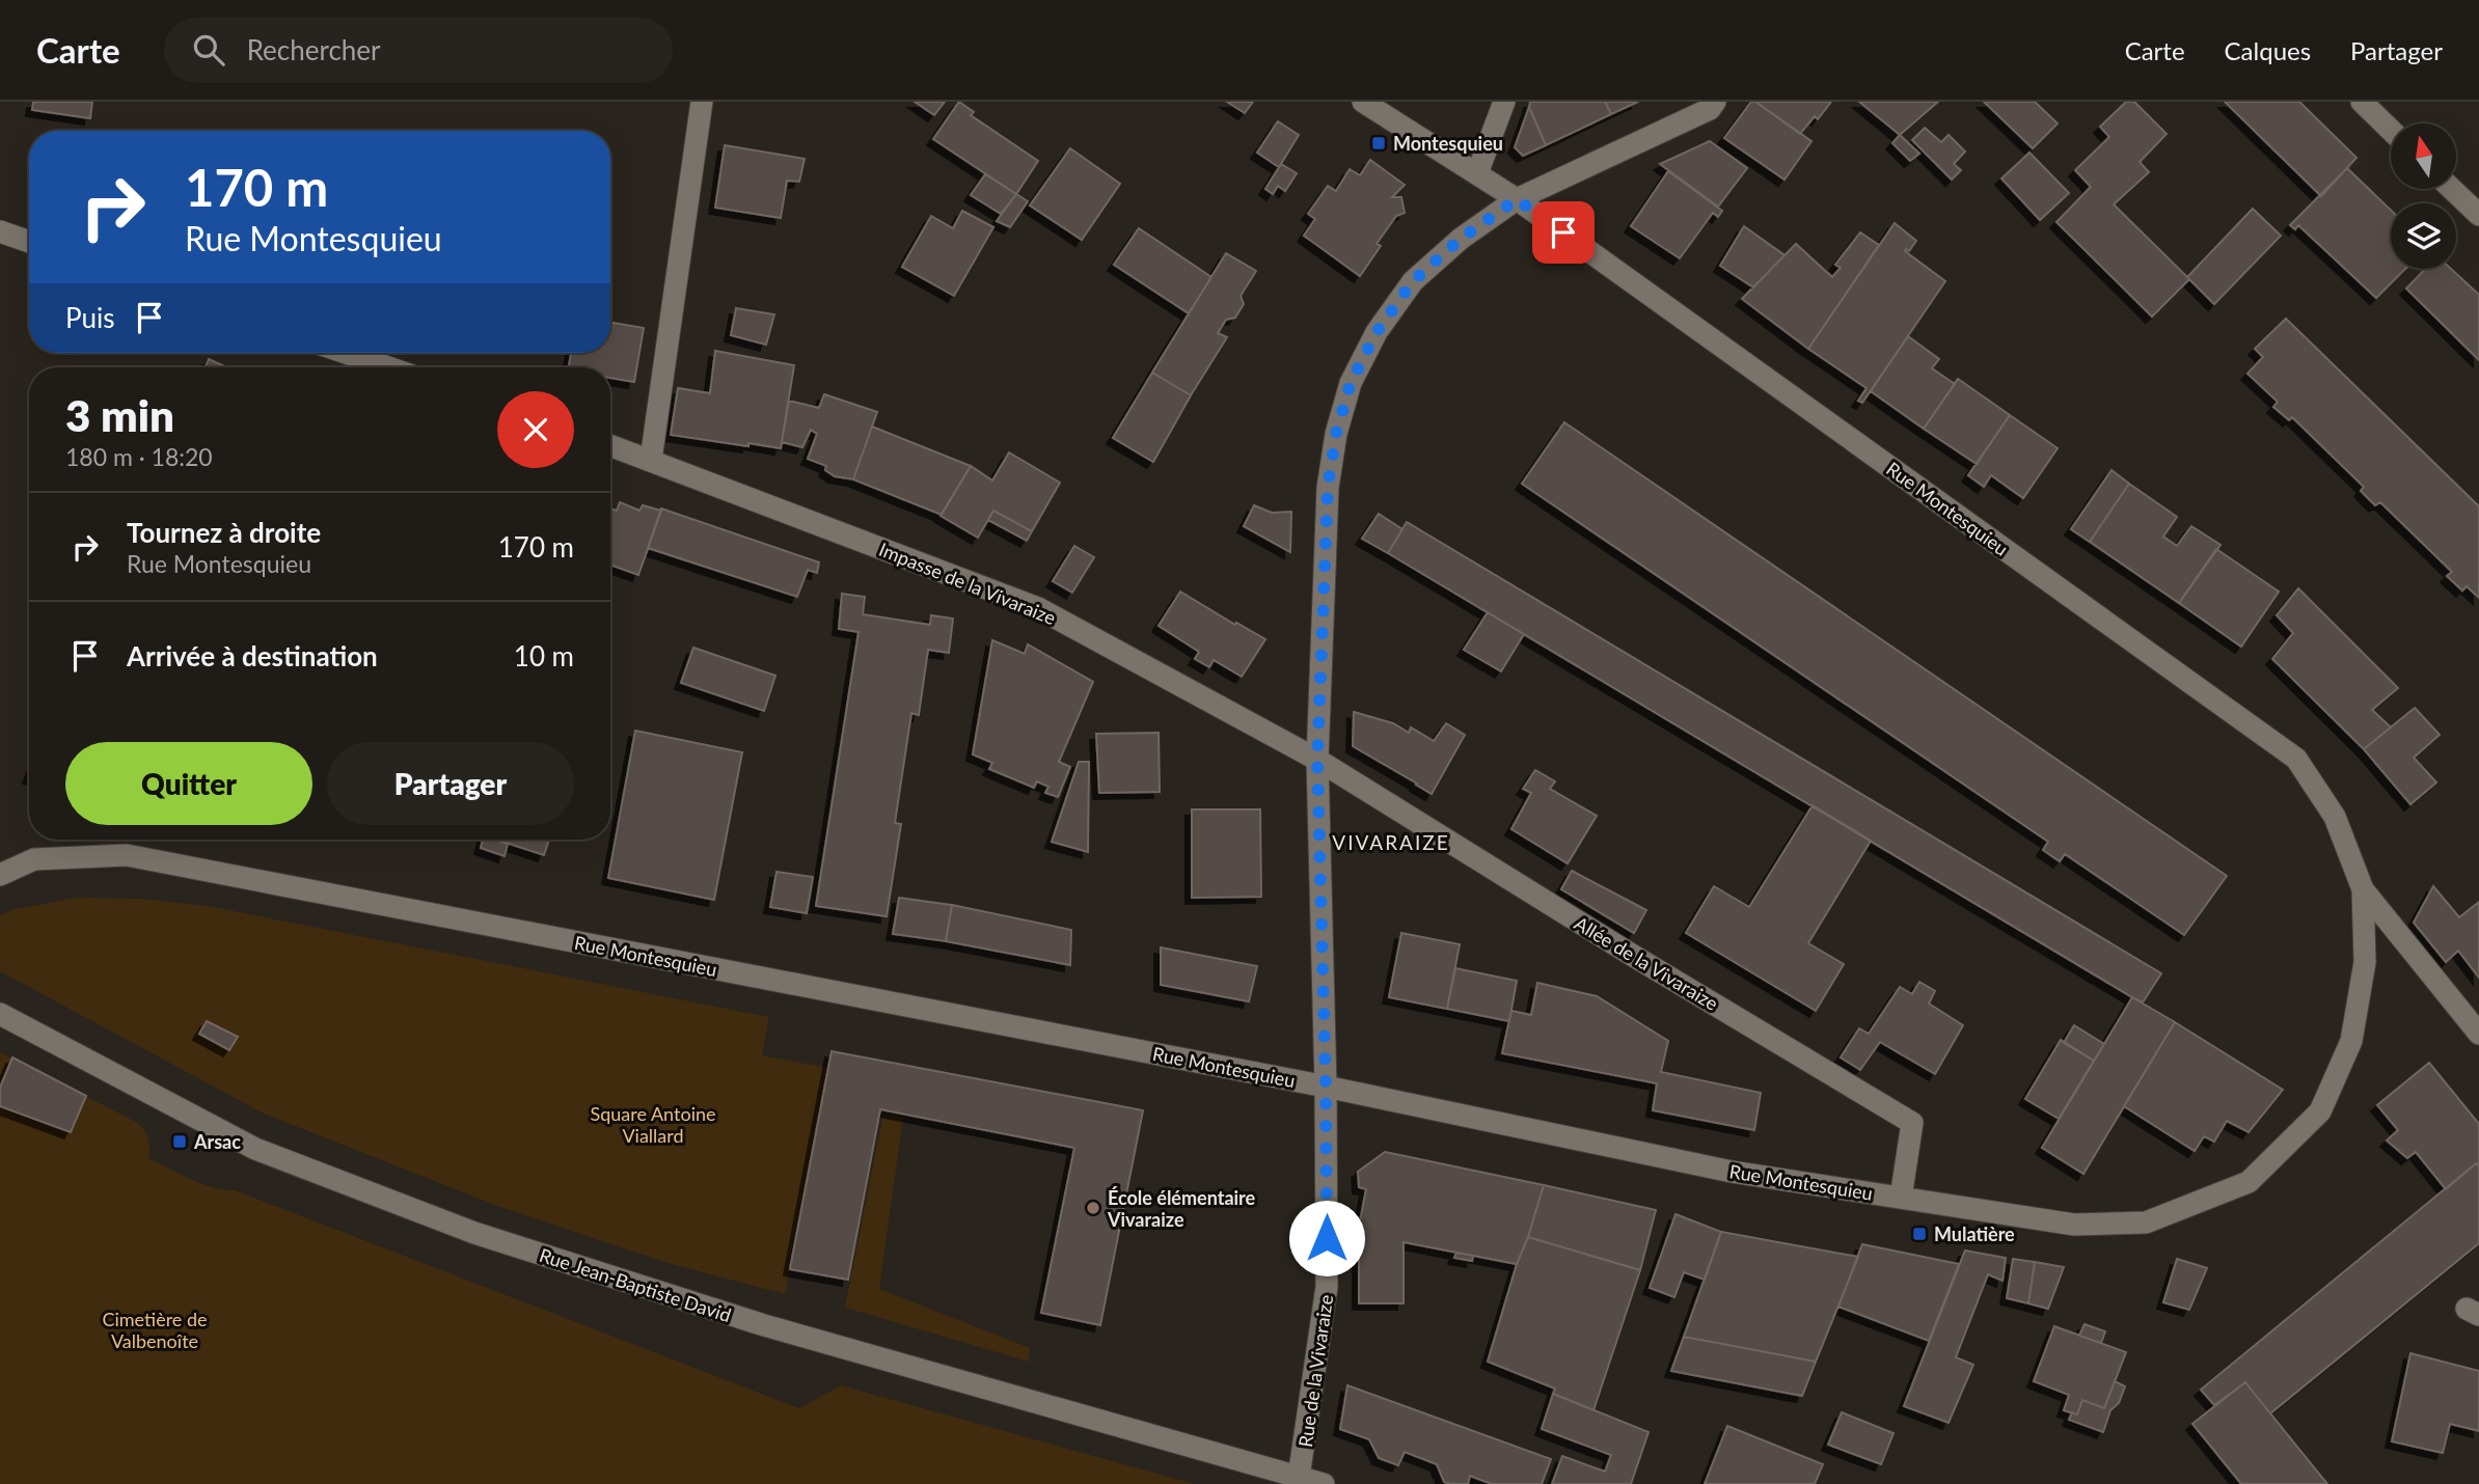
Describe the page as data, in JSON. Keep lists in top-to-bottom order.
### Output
{
  "streets": {
    "street": [
      "Rue Montesquieu",
      "Impasse de la Vivaraize",
      "Allée de la Vivaraize",
      "Rue Jean-Baptiste David",
      "Rue de la Vivaraize"
    ]
  },
  "crossings": [
    ["Rue Montesquieu", "Allée de la Vivaraize"],
    ["Rue Montesquieu", "Rue de la Vivaraize"],
    ["Impasse de la Vivaraize", "Allée de la Vivaraize"],
    ["Impasse de la Vivaraize", "Rue de la Vivaraize"],
    ["Allée de la Vivaraize", "Rue de la Vivaraize"],
    ["Rue Jean-Baptiste David", "Rue de la Vivaraize"]
  ],
  "districts": ["VIVARAIZE"],
  "parks": ["Square Antoine Viallard", "Cimetière de Valbenoîte"],
  "places": {
    "transit": ["Montesquieu", "Arsac", "Mulatière"],
    "other": ["École élémentaire Vivaraize"]
  },
  "north": "top",
  "page": {
    "header": "Carte",
    "search": "Rechercher",
    "nav": ["Carte", "Calques", "Partager"],
    "turn": ["170 m", "Rue Montesquieu"],
    "then": "Puis",
    "heading": ["3 min", "180 m · 18:20"],
    "list": [
      {
        "name": "Tournez à droite",
        "note": "Rue Montesquieu",
        "value": "170 m"
      },
      {
        "name": "Arrivée à destination",
        "value": "10 m"
      }
    ],
    "buttons": ["Quitter", "Partager"]
  }
}
